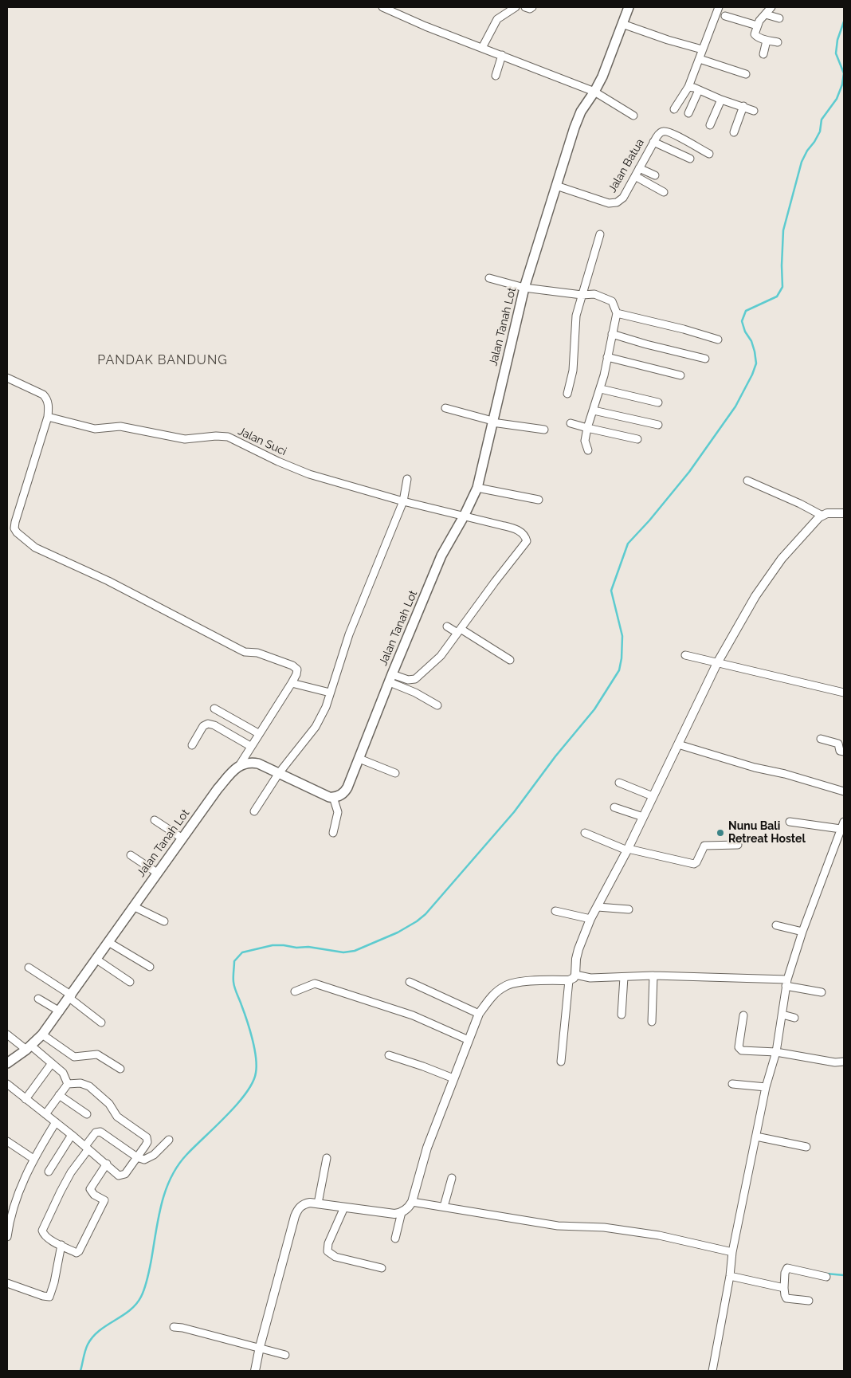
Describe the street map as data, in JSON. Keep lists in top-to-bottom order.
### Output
{
  "streets": {
    "main road": ["Jalan Tanah Lot"],
    "street": ["Jalan Batua", "Jalan Suci"]
  },
  "crossings": [
    ["Jalan Batua", "Jalan Tanah Lot"],
    ["Jalan Tanah Lot", "Jalan Suci"]
  ],
  "districts": ["PANDAK BANDUNG"],
  "places": ["Nunu Bali Retreat Hostel"]
}
